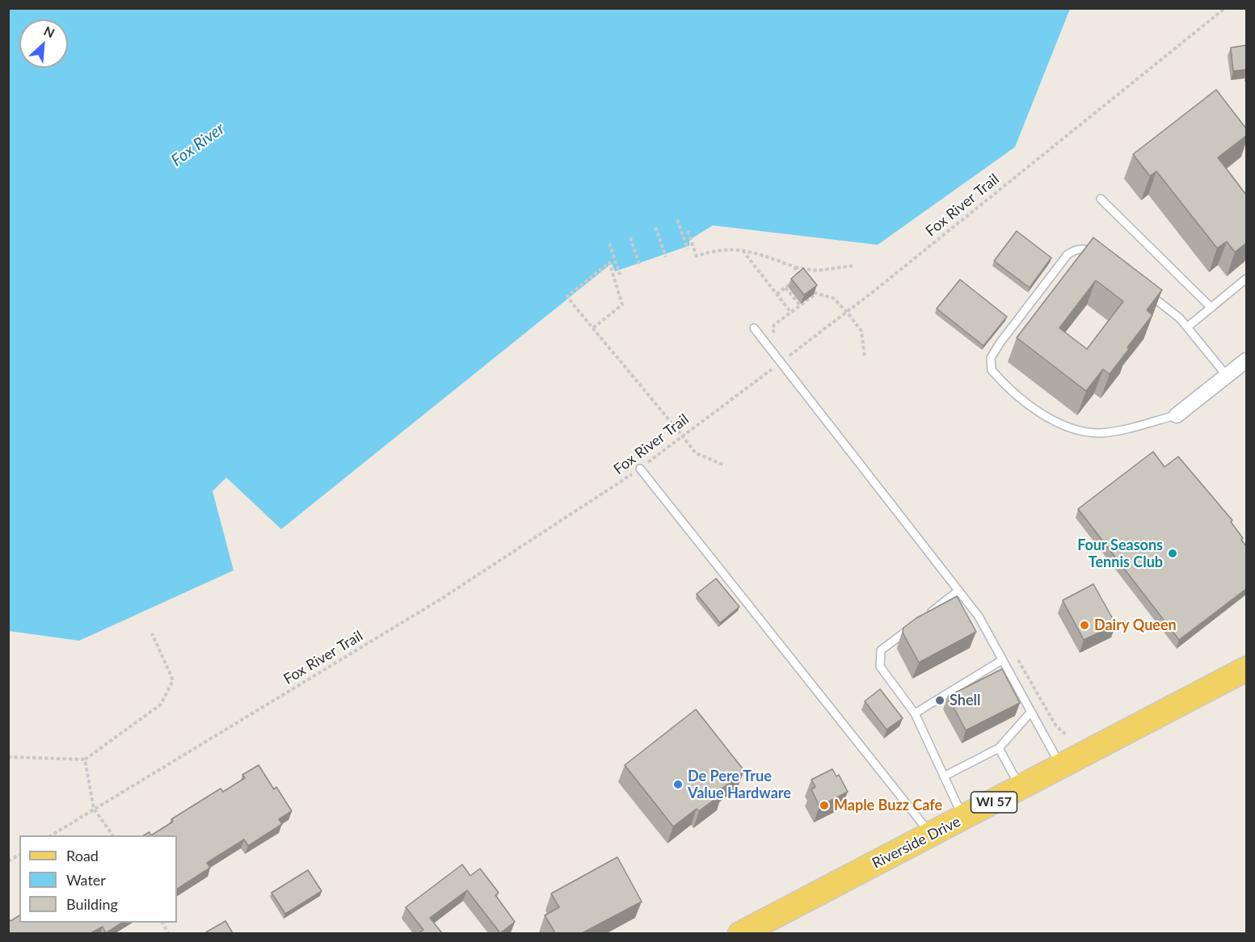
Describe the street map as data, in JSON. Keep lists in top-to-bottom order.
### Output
{
  "streets": {
    "main road": ["WI 57", "Riverside Drive"],
    "path": ["Fox River Trail"]
  },
  "water": ["Fox River"],
  "places": [
    "Four Seasons Tennis Club",
    "Dairy Queen",
    "Shell",
    "De Pere True Value Hardware",
    "Maple Buzz Cafe"
  ],
  "legend": ["Road", "Water", "Building"],
  "north": "top right"
}
